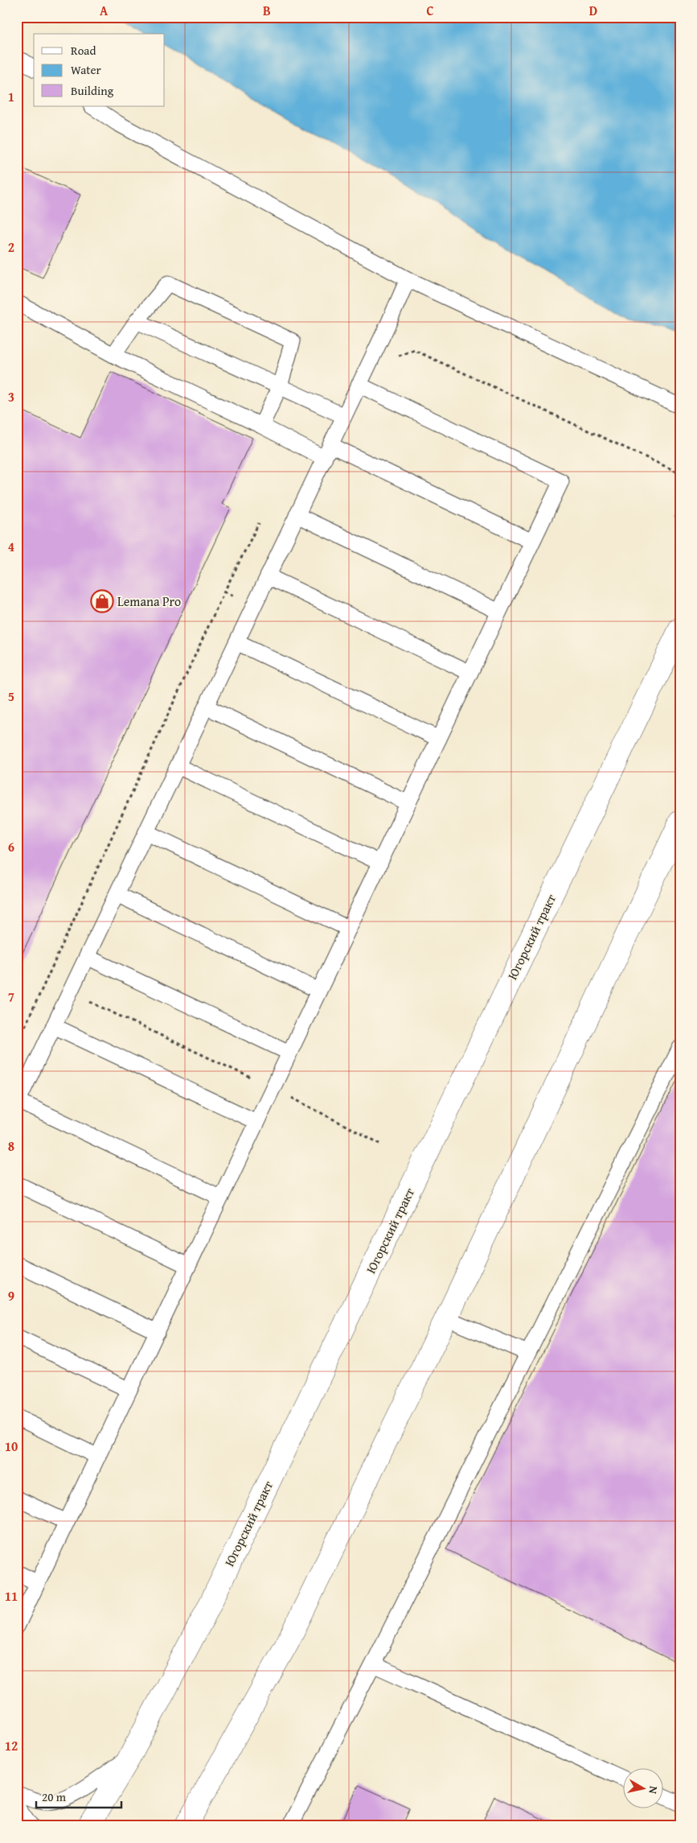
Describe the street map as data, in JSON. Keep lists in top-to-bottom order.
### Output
{
  "streets": {
    "main road": ["Югорский тракт"]
  },
  "places": {
    "shop": ["Lemana Pro"]
  },
  "legend": ["Road", "Water", "Building"],
  "scale_bar": "20 m",
  "north": "right",
  "grid": {
    "columns": [
      "A",
      "B",
      "C",
      "D"
    ],
    "rows": [
      "1",
      "2",
      "3",
      "4",
      "5",
      "6",
      "7",
      "8",
      "9",
      "10",
      "11",
      "12"
    ]
  }
}
